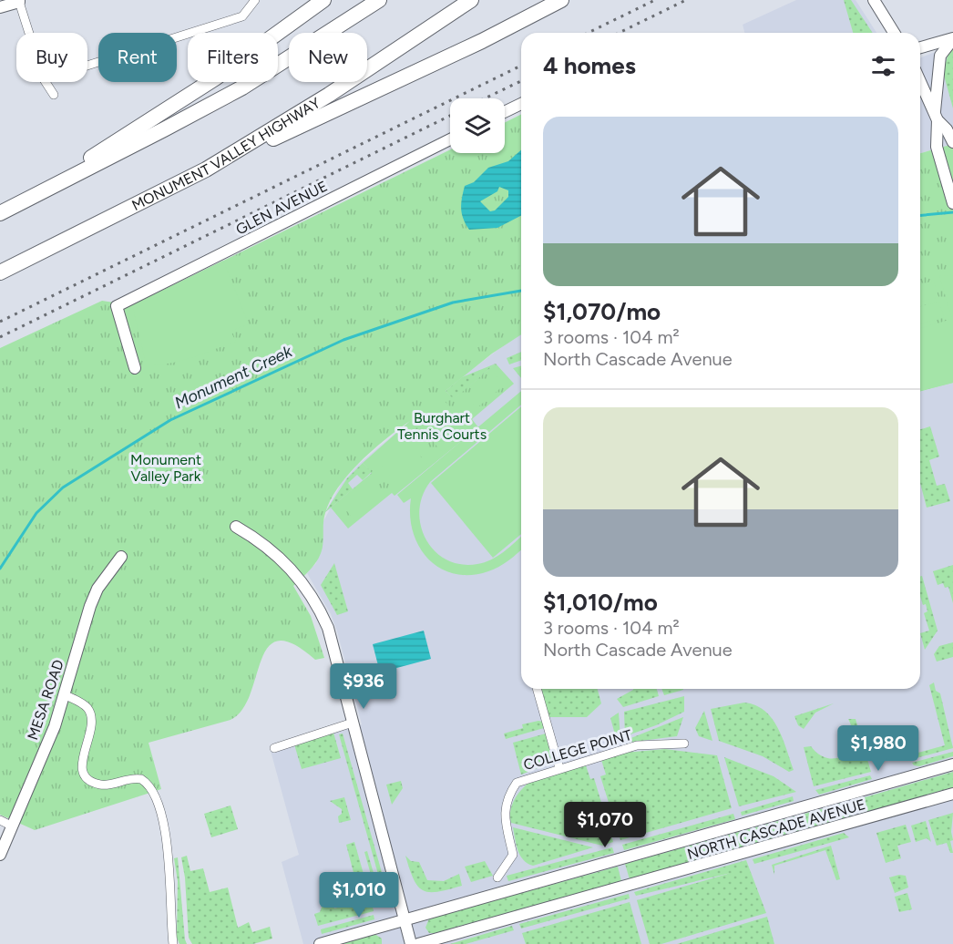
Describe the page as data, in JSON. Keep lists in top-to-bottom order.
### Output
{
  "streets": {
    "highway": ["MONUMENT VALLEY HIGHWAY"],
    "main road": ["GLEN AVENUE", "MESA ROAD", "NORTH CASCADE AVENUE"],
    "street": ["COLLEGE POINT"]
  },
  "water": ["Monument Creek"],
  "parks": ["Burghart Tennis Courts", "Monument Valley Park"],
  "page": {
    "chip": [
      "Buy",
      "Rent",
      "Filters",
      "New"
    ],
    "heading": "4 homes",
    "list": [
      {
        "name": "$1,070/mo",
        "note": "3 rooms · 104 m² · North Cascade Avenue"
      },
      {
        "name": "$1,010/mo",
        "note": "3 rooms · 104 m² · North Cascade Avenue"
      }
    ],
    "price": [
      "$936",
      "$1,980",
      "$1,070",
      "$1,010"
    ]
  }
}
